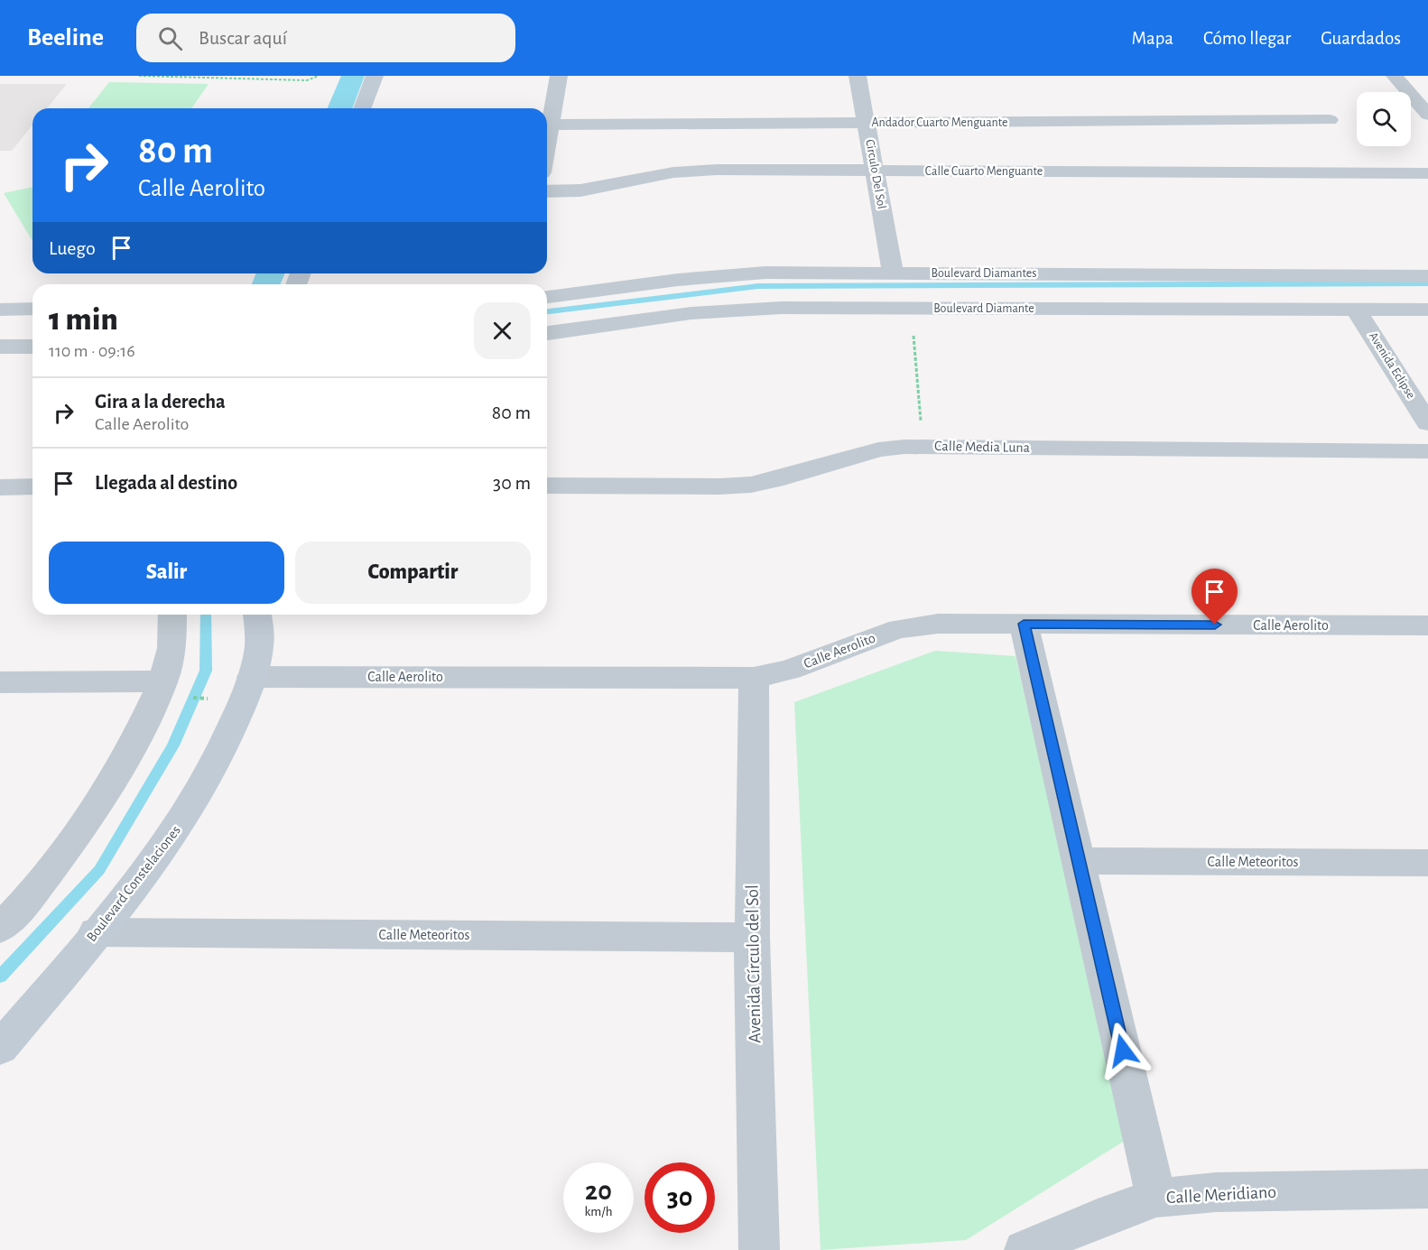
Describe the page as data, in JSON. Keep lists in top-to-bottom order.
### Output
{
  "streets": {
    "street": [
      "Andador Cuarto Menguante",
      "Calle Cuarto Menguante",
      "Circulo Del Sol",
      "Boulevard Diamantes",
      "Boulevard Diamante",
      "Avenida Eclipse",
      "Calle Media Luna",
      "Calle Aerolito",
      "Calle Meteoritos",
      "Boulevard Constelaciones",
      "Avenida Círculo del Sol",
      "Calle Meridiano"
    ]
  },
  "crossings": [
    ["Andador Cuarto Menguante", "Circulo Del Sol"],
    ["Calle Cuarto Menguante", "Circulo Del Sol"],
    ["Circulo Del Sol", "Boulevard Diamantes"],
    ["Boulevard Diamante", "Avenida Eclipse"],
    ["Calle Aerolito", "Boulevard Constelaciones"],
    ["Calle Aerolito", "Avenida Círculo del Sol"],
    ["Calle Meteoritos", "Boulevard Constelaciones"],
    ["Calle Meteoritos", "Avenida Círculo del Sol"]
  ],
  "page": {
    "header": "Beeline",
    "search": "Buscar aquí",
    "nav": ["Mapa", "Cómo llegar", "Guardados"],
    "turn": ["80 m", "Calle Aerolito"],
    "then": "Luego",
    "heading": ["1 min", "110 m · 09:16"],
    "list": [
      {
        "name": "Gira a la derecha",
        "note": "Calle Aerolito",
        "value": "80 m"
      },
      {
        "name": "Llegada al destino",
        "value": "30 m"
      }
    ],
    "buttons": ["Salir", "Compartir"],
    "speed": "20 km/h",
    "limit": "30"
  }
}
